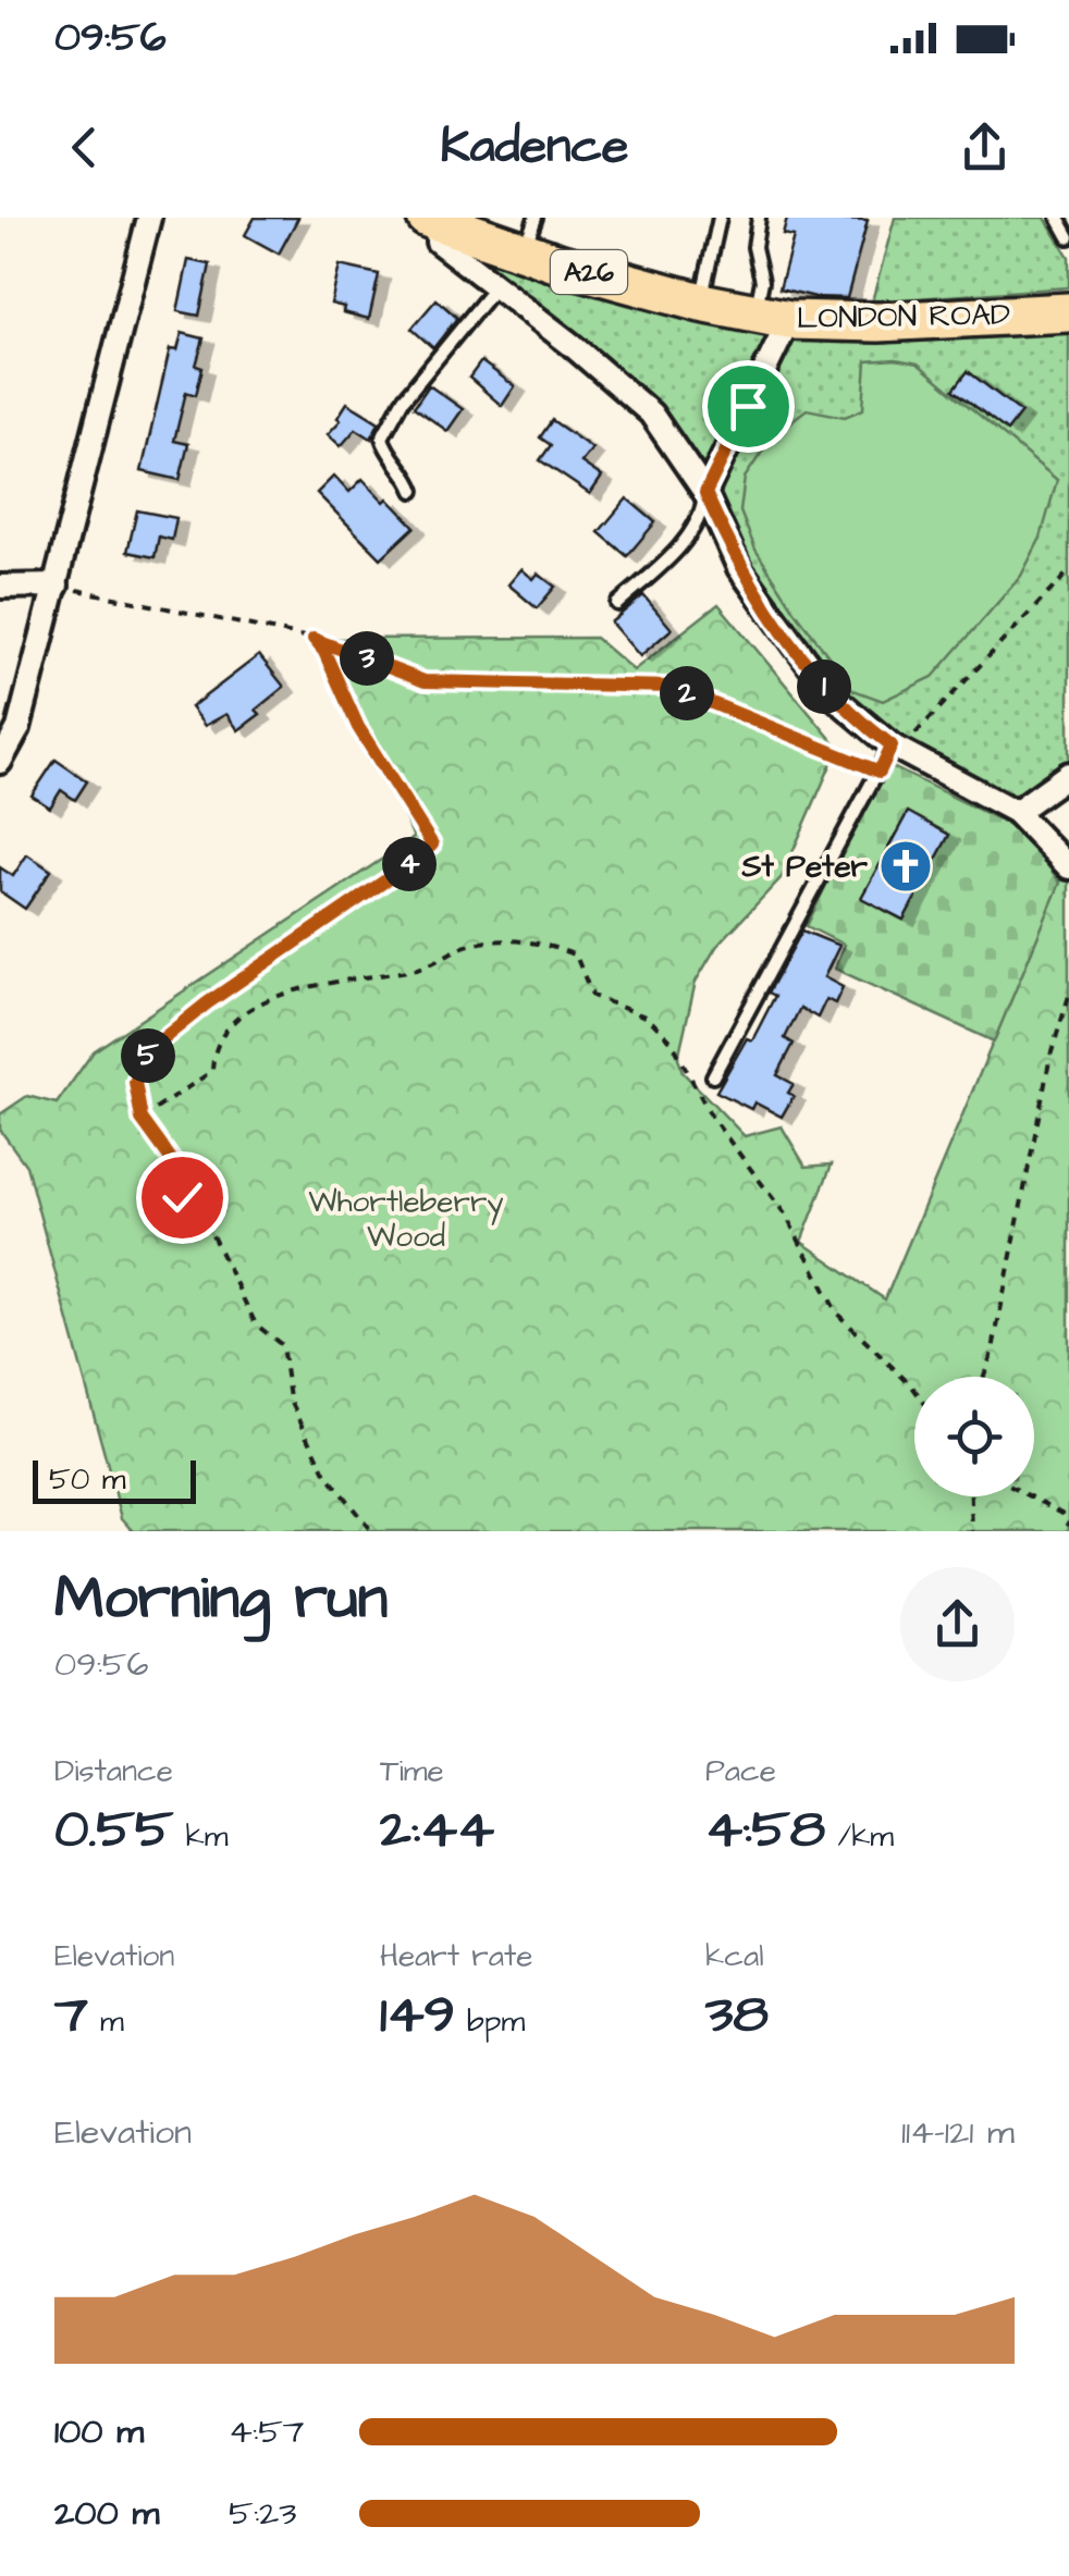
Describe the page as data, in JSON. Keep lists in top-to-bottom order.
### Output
{
  "streets": {
    "highway": ["A26", "LONDON ROAD"]
  },
  "parks": ["Whortleberry Wood"],
  "places": {
    "church": ["St Peter"]
  },
  "scale_bar": "50 m",
  "page": {
    "status": "09:56",
    "header": "Kadence",
    "pins": [
      "3",
      "1",
      "2",
      "4",
      "5"
    ],
    "scale": "50 m",
    "heading": ["Morning run", "09:56"],
    "stats": [
      ["Distance", "0.55 km"],
      ["Time", "2:44"],
      ["Pace", "4:58 /km"],
      ["Elevation", "7 m"],
      ["Heart rate", "149 bpm"],
      ["kcal", "38"]
    ],
    "chart": ["Elevation", "114–121 m"],
    "list": [
      {
        "name": "100 m",
        "note": "4:57"
      },
      {
        "name": "200 m",
        "note": "5:23"
      }
    ]
  }
}
